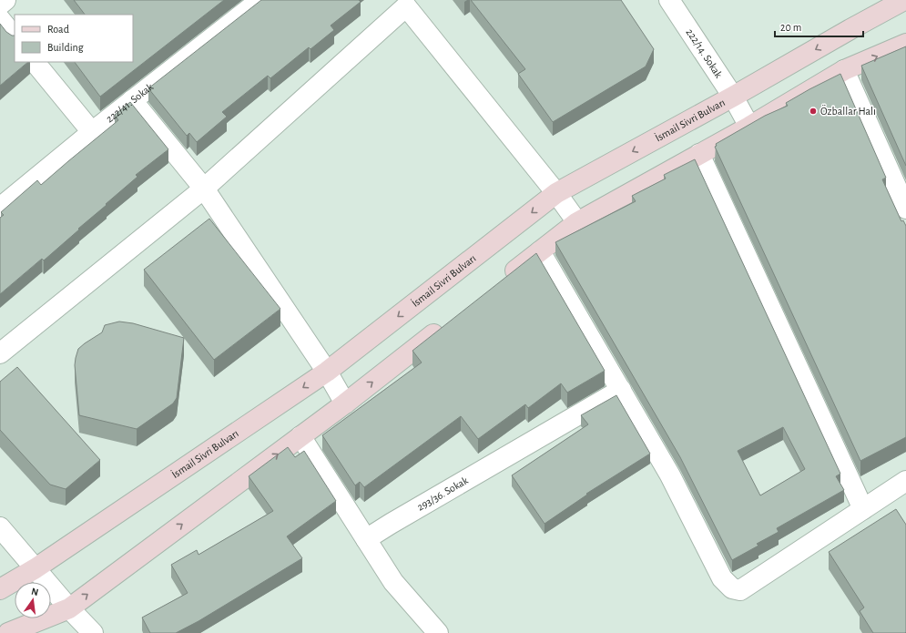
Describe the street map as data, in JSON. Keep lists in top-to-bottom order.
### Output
{
  "streets": {
    "main road": ["İsmail Sivri Bulvarı"],
    "street": ["222/14. Sokak", "222/41. Sokak", "293/36. Sokak"]
  },
  "crossings": [
    ["222/14. Sokak", "İsmail Sivri Bulvarı"]
  ],
  "places": ["Özballar Halı"],
  "legend": ["Road", "Building"],
  "scale_bar": "20 m",
  "north": "top"
}
